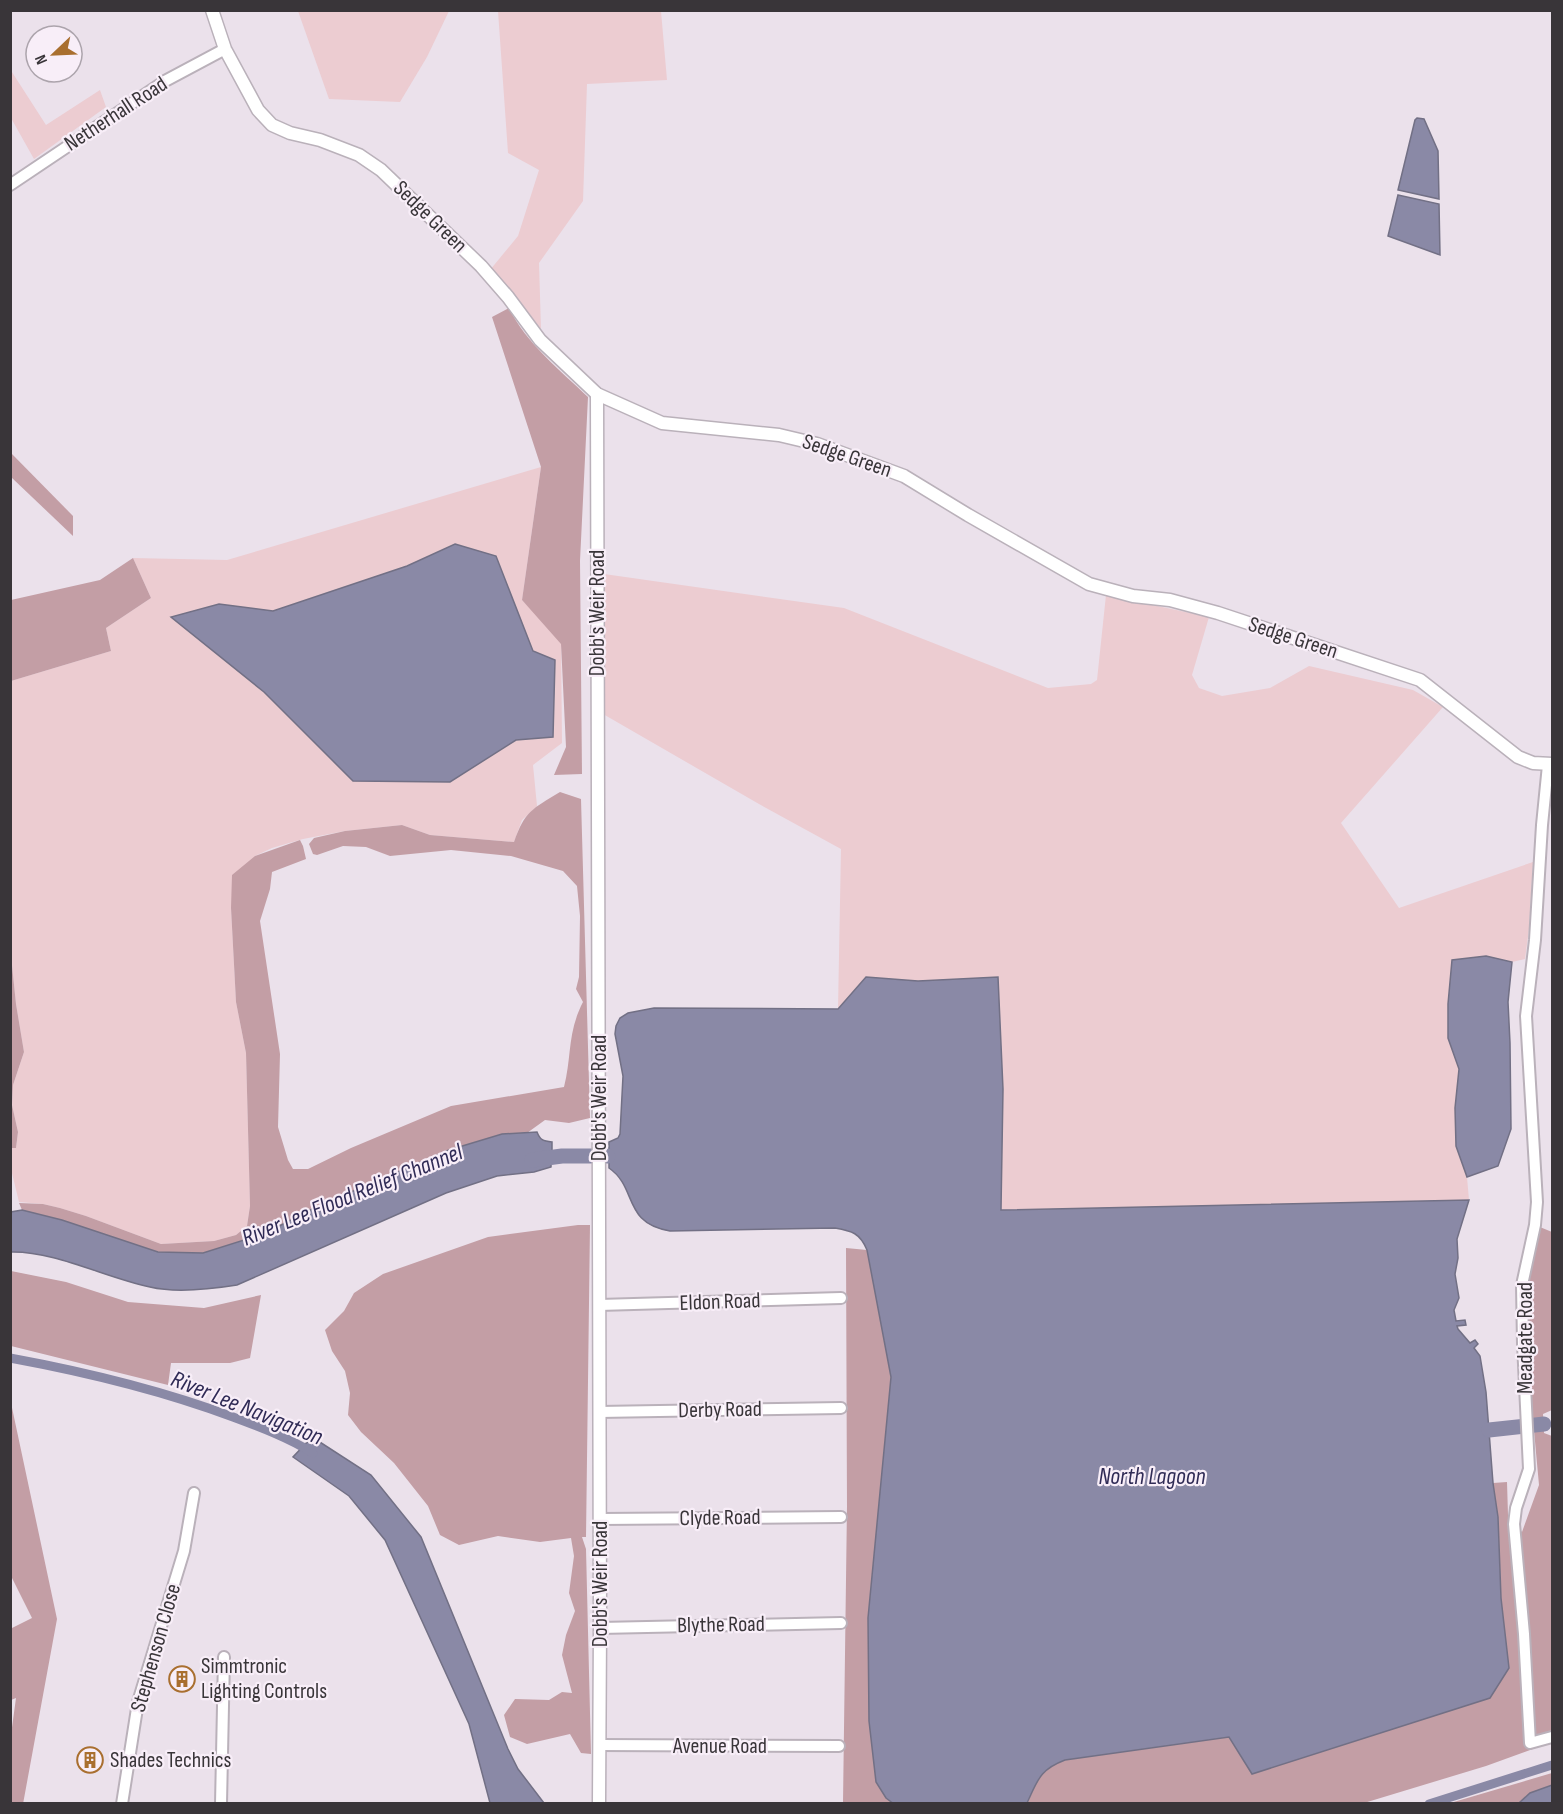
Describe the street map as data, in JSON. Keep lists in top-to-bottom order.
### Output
{
  "streets": {
    "street": [
      "Netherhall Road",
      "Sedge Green",
      "Dobb's Weir Road",
      "Eldon Road",
      "Meadgate Road",
      "Derby Road",
      "Clyde Road",
      "Blythe Road",
      "Stephenson Close",
      "Avenue Road"
    ]
  },
  "crossings": [
    ["Netherhall Road", "Sedge Green"],
    ["Sedge Green", "Dobb's Weir Road"],
    ["Sedge Green", "Meadgate Road"],
    ["Dobb's Weir Road", "Eldon Road"],
    ["Dobb's Weir Road", "Derby Road"],
    ["Dobb's Weir Road", "Clyde Road"],
    ["Dobb's Weir Road", "Blythe Road"],
    ["Dobb's Weir Road", "Avenue Road"]
  ],
  "water": ["River Lee Flood Relief Channel", "River Lee Navigation", "North Lagoon"],
  "places": {
    "building": ["Simmtronic Lighting Controls", "Shades Technics"]
  },
  "north": "bottom left"
}
